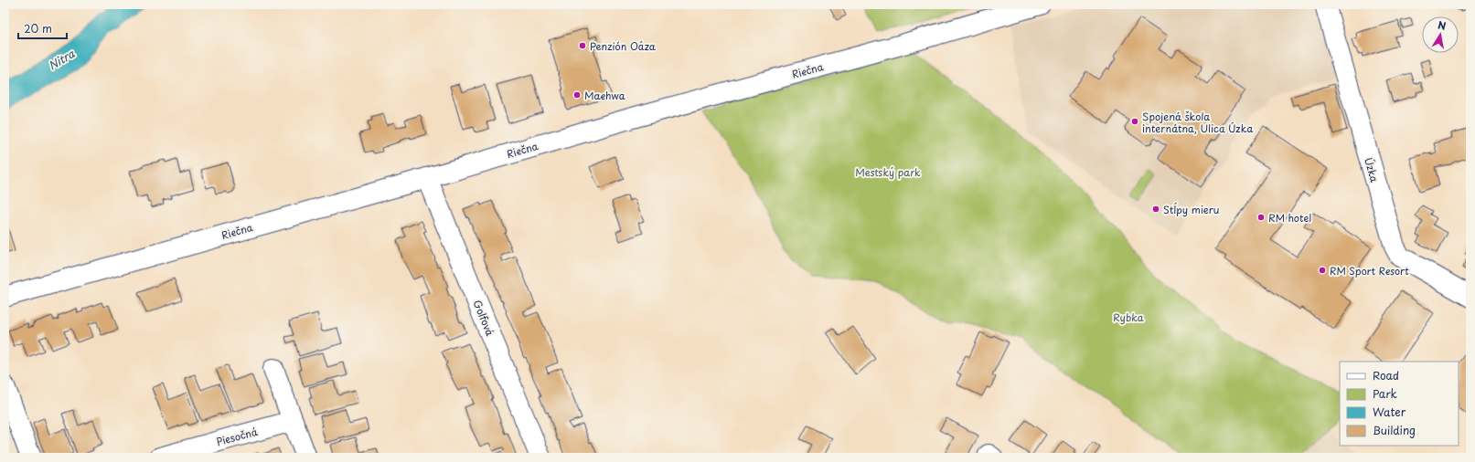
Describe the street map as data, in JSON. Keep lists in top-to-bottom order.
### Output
{
  "streets": {
    "street": [
      "Riečna",
      "Úzka",
      "Golfová",
      "Piesočná"
    ]
  },
  "crossings": [
    ["Riečna", "Golfová"]
  ],
  "water": ["Nitra"],
  "parks": ["Mestský park", "Rybka"],
  "places": [
    "Penzión Oáza",
    "Maehwa",
    "Spojená škola internátna, Ulica Úzka",
    "Stĺpy mieru",
    "RM hotel",
    "RM Sport Resort"
  ],
  "legend": [
    "Road",
    "Park",
    "Water",
    "Building"
  ],
  "scale_bar": "20 m",
  "north": "top"
}
